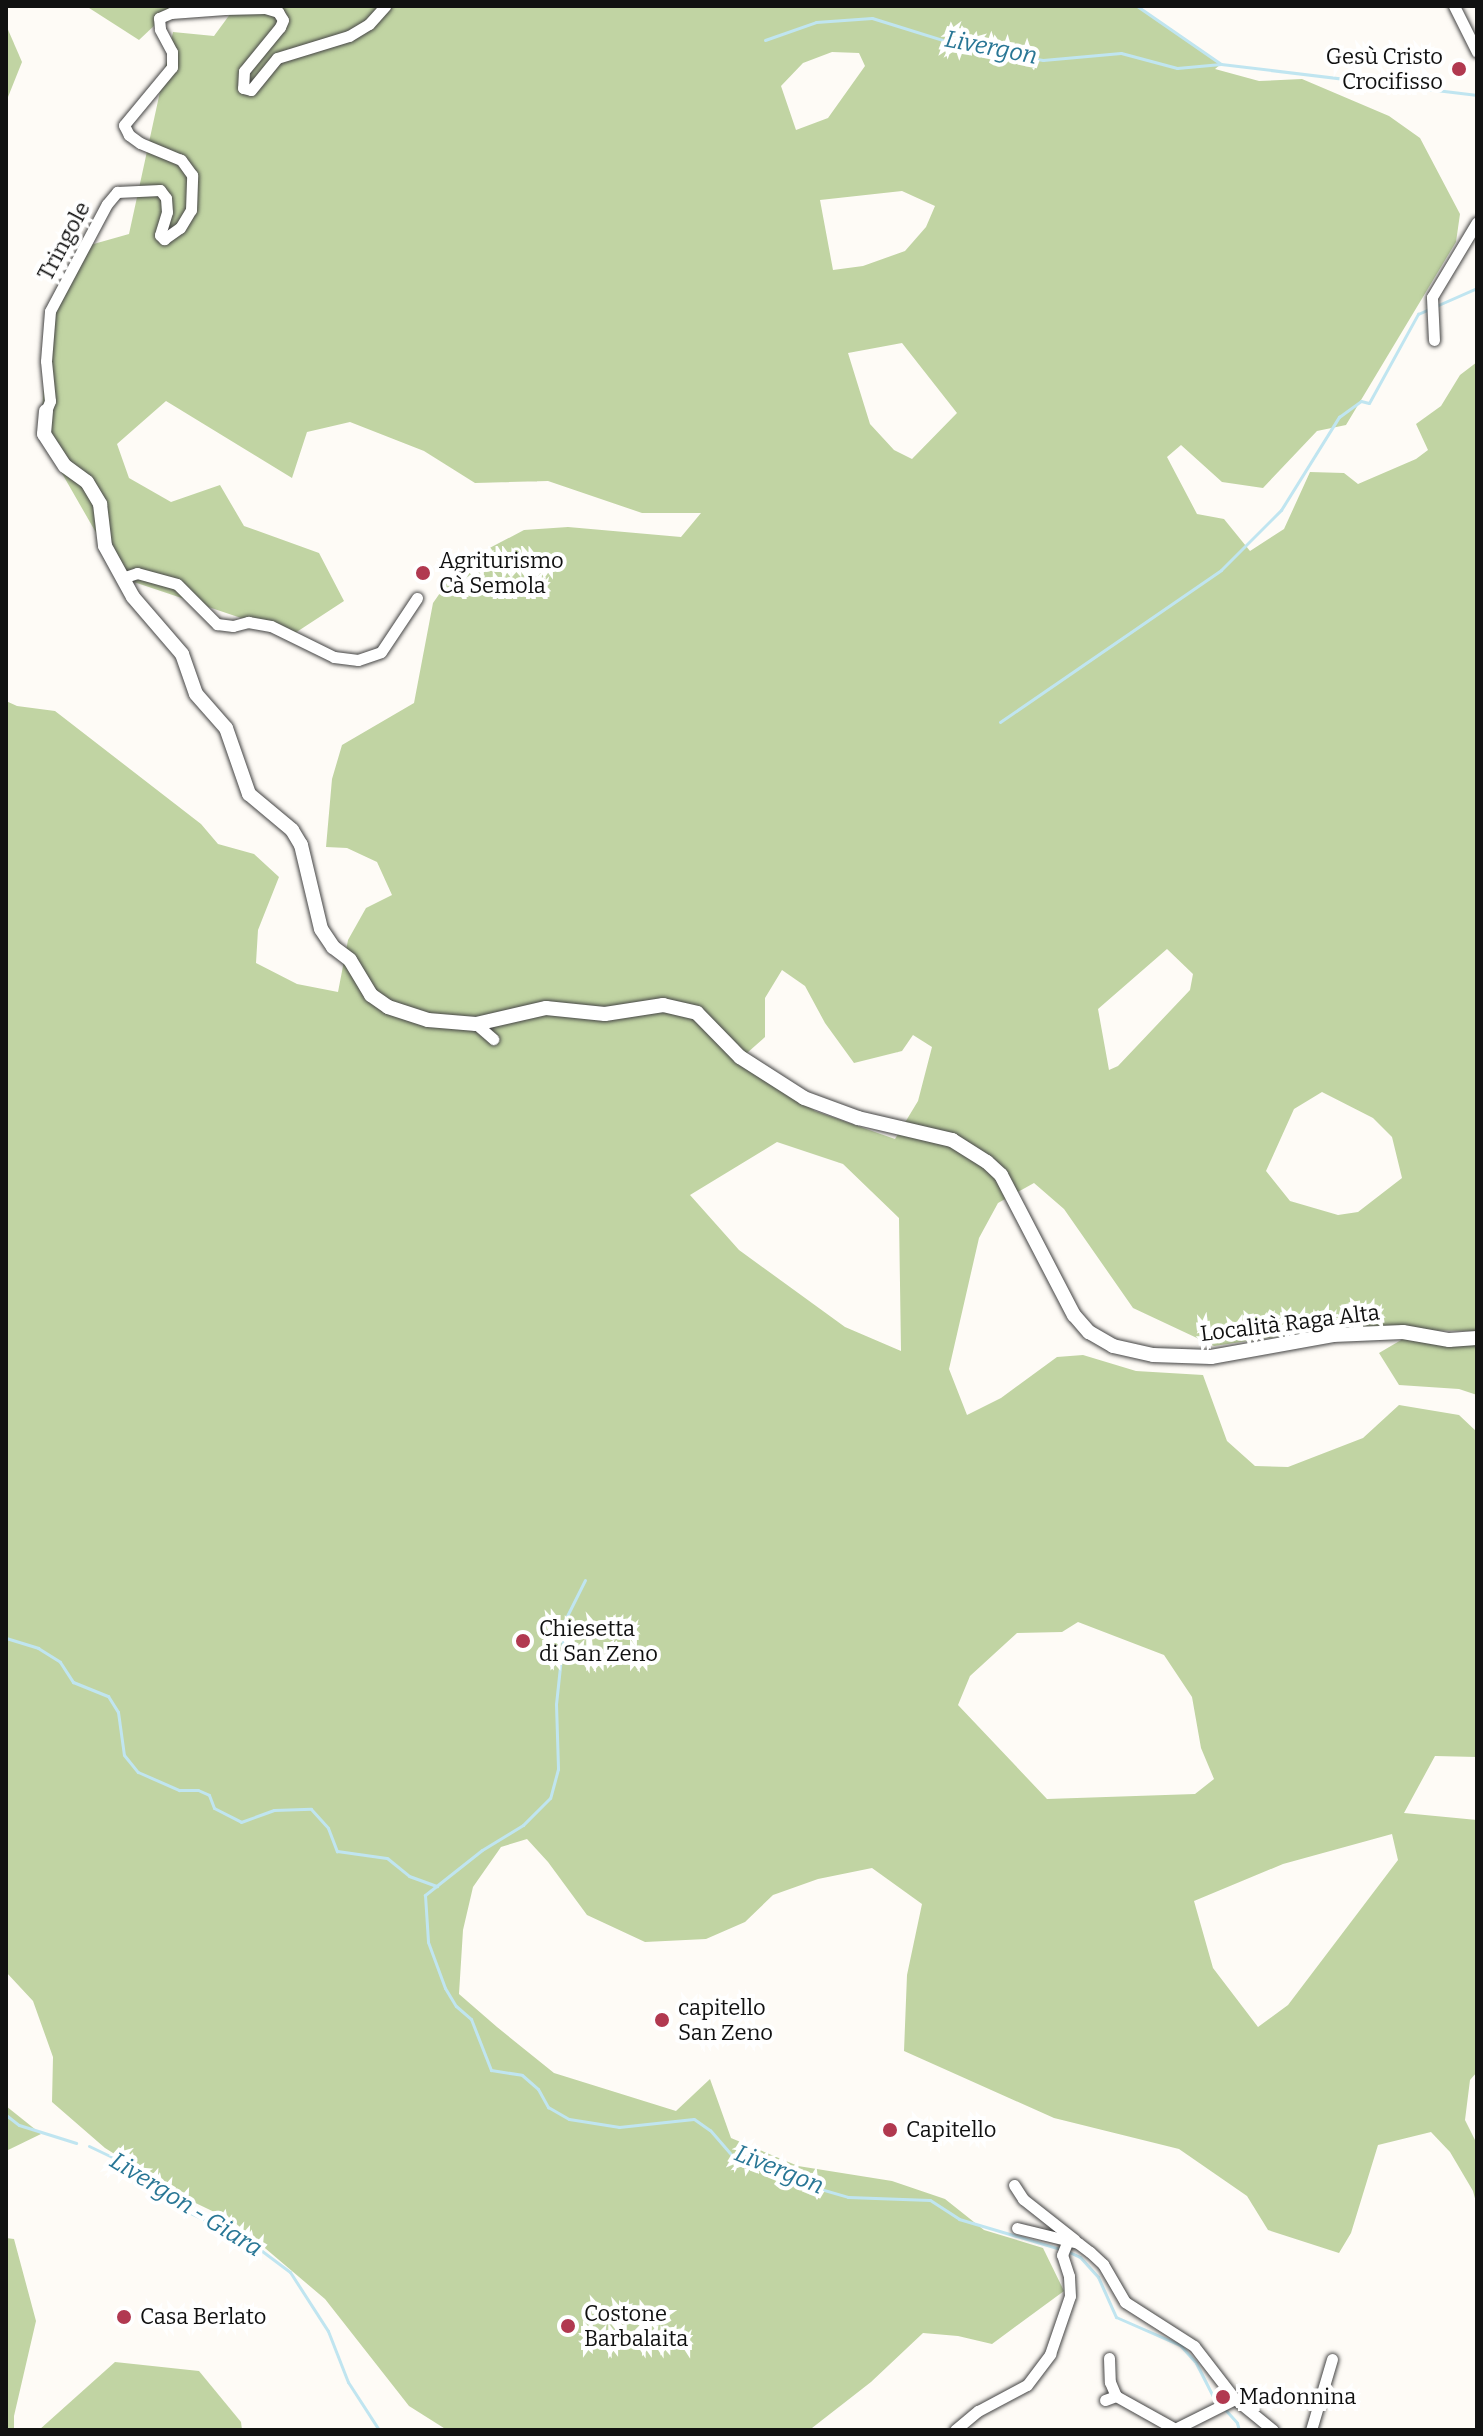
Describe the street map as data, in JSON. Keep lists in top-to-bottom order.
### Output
{
  "streets": {
    "street": ["Tringole", "Località Raga Alta"]
  },
  "crossings": [
    ["Tringole", "Località Raga Alta"]
  ],
  "water": ["Livergon", "Livergon - Giara"],
  "places": [
    "Gesù Cristo Crocifisso",
    "Agriturismo Cà Semola",
    "Chiesetta di San Zeno",
    "capitello San Zeno",
    "Capitello",
    "Casa Berlato",
    "Costone Barbalaita",
    "Madonnina"
  ]
}
